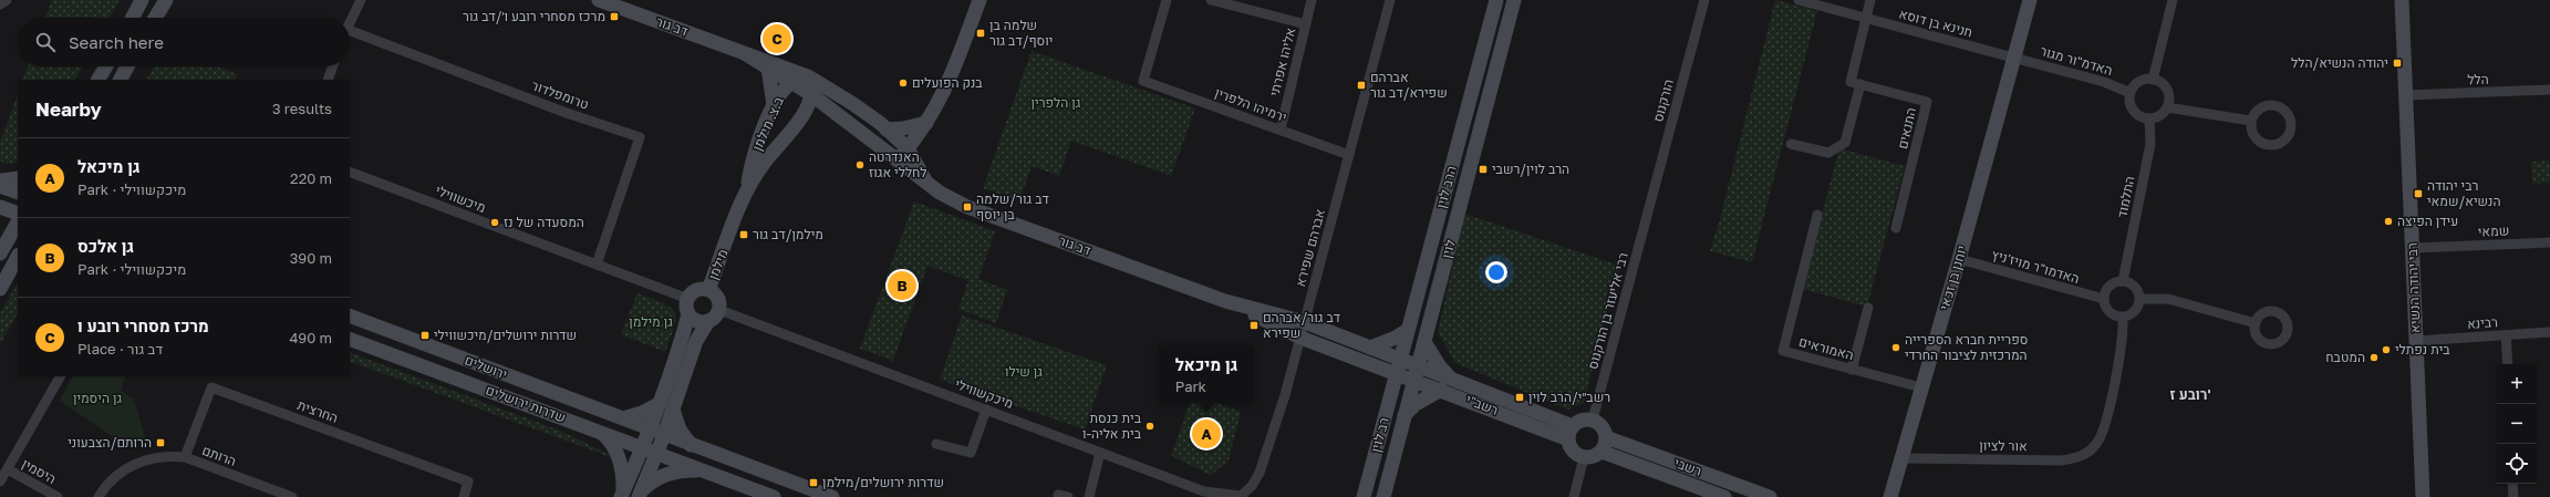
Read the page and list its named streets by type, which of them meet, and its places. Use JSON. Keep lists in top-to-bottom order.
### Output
{
  "streets": {
    "street": [
      "חנינא בן דוסא",
      "דב גור",
      "האדמ\"ור מגור",
      "אליהו אפרתי",
      "הלל",
      "טרומפלדור",
      "הורקנוס",
      "ירמיהו הלפרין",
      "ב.צ. מילמן",
      "התנאים",
      "הרב לוין",
      "התלמוד",
      "מיכשווילי",
      "שמאי",
      "אברהם שפירא",
      "לוין",
      "מילמן",
      "האדמו\"ר מויז'ניץ",
      "יוחנן בן זכאי",
      "רבי יהודה הנשיא",
      "רבי אליעזר בן הורקנוס",
      "רבינא",
      "האמוראים",
      "ירושלים",
      "מיכקשווילי",
      "שדרות ירושלים",
      "רשב\"י",
      "החרצית",
      "רב לוין",
      "אור לציון",
      "הרותם",
      "רשבי",
      "היסמין"
    ]
  },
  "crossings": [
    ["חנינא בן דוסא", "האדמ\"ור מגור"],
    ["חנינא בן דוסא", "יוחנן בן זכאי"],
    ["דב גור", "ב.צ. מילמן"],
    ["דב גור", "הרב לוין"],
    ["דב גור", "אברהם שפירא"],
    ["דב גור", "לוין"],
    ["דב גור", "רשב\"י"],
    ["דב גור", "רב לוין"],
    ["האדמ\"ור מגור", "התלמוד"],
    ["האדמ\"ור מגור", "יוחנן בן זכאי"],
    ["אליהו אפרתי", "ירמיהו הלפרין"],
    ["הלל", "רבי יהודה הנשיא"],
    ["טרומפלדור", "מיכשווילי"],
    ["הורקנוס", "רבי אליעזר בן הורקנוס"],
    ["ירמיהו הלפרין", "אברהם שפירא"],
    ["ב.צ. מילמן", "מילמן"],
    ["הרב לוין", "רשב\"י"],
    ["הרב לוין", "רב לוין"],
    ["התלמוד", "האדמו\"ר מויז'ניץ"],
    ["התלמוד", "אור לציון"],
    ["מיכשווילי", "מילמן"],
    ["מיכשווילי", "מיכקשווילי"],
    ["שמאי", "רבי יהודה הנשיא"],
    ["אברהם שפירא", "מיכקשווילי"],
    ["לוין", "רשב\"י"],
    ["מילמן", "מיכקשווילי"],
    ["האדמו\"ר מויז'ניץ", "יוחנן בן זכאי"],
    ["האדמו\"ר מויז'ניץ", "אור לציון"],
    ["יוחנן בן זכאי", "האמוראים"],
    ["יוחנן בן זכאי", "אור לציון"],
    ["רבי יהודה הנשיא", "רבינא"],
    ["רבי אליעזר בן הורקנוס", "רשב\"י"],
    ["רבי אליעזר בן הורקנוס", "רשבי"],
    ["רשב\"י", "רב לוין"],
    ["רשב\"י", "רשבי"],
    ["החרצית", "הרותם"]
  ],
  "districts": ["רובע ז'"],
  "parks": [
    "גן הלפרין",
    "גן מילמן",
    "גן שילו",
    "גן היסמין"
  ],
  "places": {
    "transit": [
      "מרכז מסחרי רובע ו׳/דב גור",
      "שלמה בן יוסף/דב גור",
      "יהודה הנשיא/הלל",
      "אברהם שפירא/דב גור",
      "הרב לוין/רשבי",
      "רבי יהודה הנשיא/שמאי",
      "דב גור/שלמה בן יוסף",
      "מילמן/דב גור",
      "דב גור/אברהם שפירא",
      "שדרות ירושלים/מיכשווילי",
      "רשב״י/הרב לוין",
      "הרותם/הצבעוני",
      "שדרות ירושלים/מילמן"
    ],
    "other": [
      "בנק הפועלים",
      "האנדרטה לחללי אגוז",
      "עידן הפיצה",
      "המסעדה של נז",
      "ספריית חברא הספרייה המרכזית לציבור החרדי",
      "בית נפתלי",
      "המטבח",
      "בית כנסת בית אליה-ו"
    ]
  },
  "page": {
    "search": "Search here",
    "pins": ["C", "B", "A"],
    "heading": ["Nearby", "3 results"],
    "list": [
      {
        "mark": "A",
        "name": "גן מיכאל",
        "note": "Park · מיכקשווילי",
        "value": "220 m"
      },
      {
        "mark": "B",
        "name": "גן אלכס",
        "note": "Park · מיכקשווילי",
        "value": "390 m"
      },
      {
        "mark": "C",
        "name": "מרכז מסחרי רובע ו",
        "note": "Place · דב גור",
        "value": "490 m"
      }
    ],
    "popup": ["גן מיכאל", "Park"],
    "map_buttons": ["+", "−"]
  }
}
